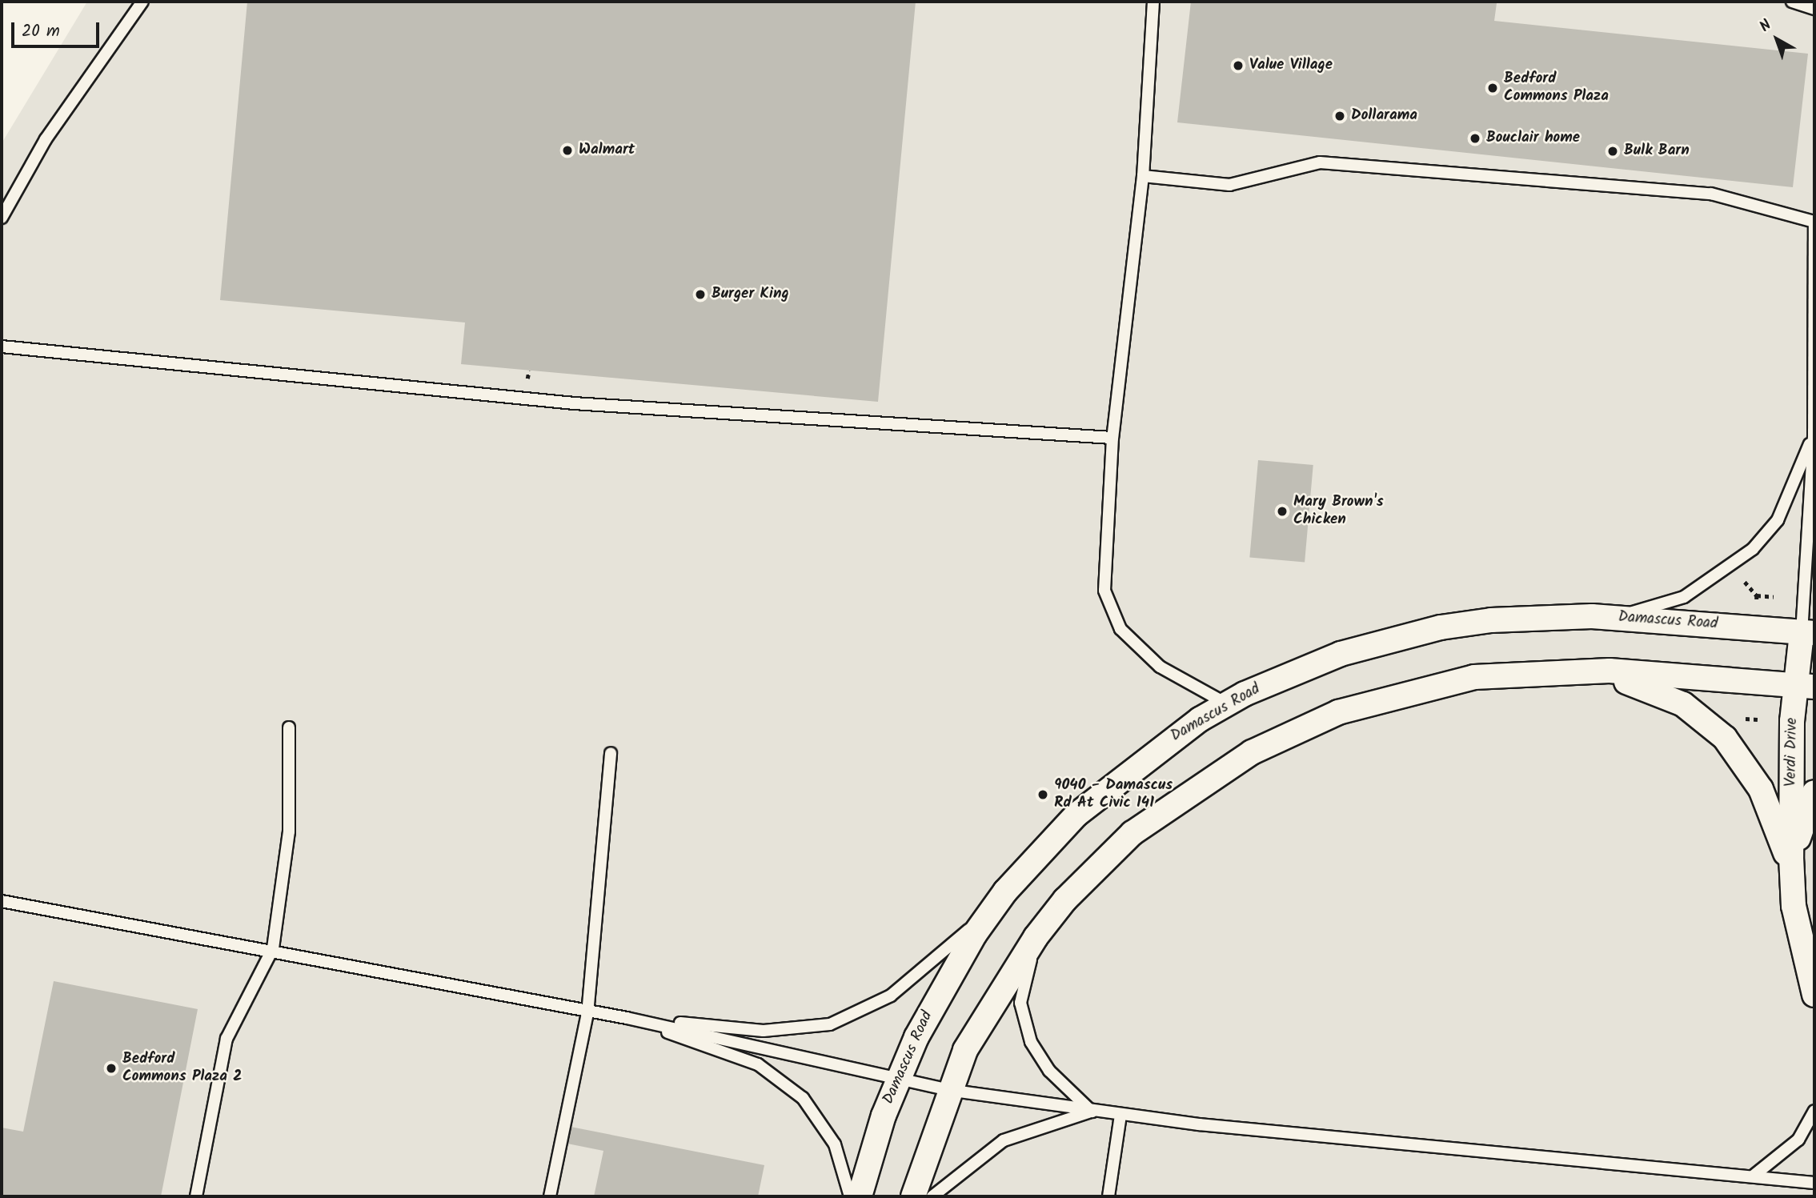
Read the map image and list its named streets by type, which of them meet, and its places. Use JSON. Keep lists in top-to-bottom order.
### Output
{
  "streets": {
    "street": ["Damascus Road", "Verdi Drive"]
  },
  "crossings": [
    ["Damascus Road", "Verdi Drive"]
  ],
  "places": [
    "Value Village",
    "Bedford Commons Plaza",
    "Dollarama",
    "Bouclair home",
    "Walmart",
    "Bulk Barn",
    "Burger King",
    "Mary Brown's Chicken",
    "9040 - Damascus Rd At Civic 141",
    "Bedford Commons Plaza 2"
  ],
  "scale_bar": "20 m",
  "north": "top left"
}
